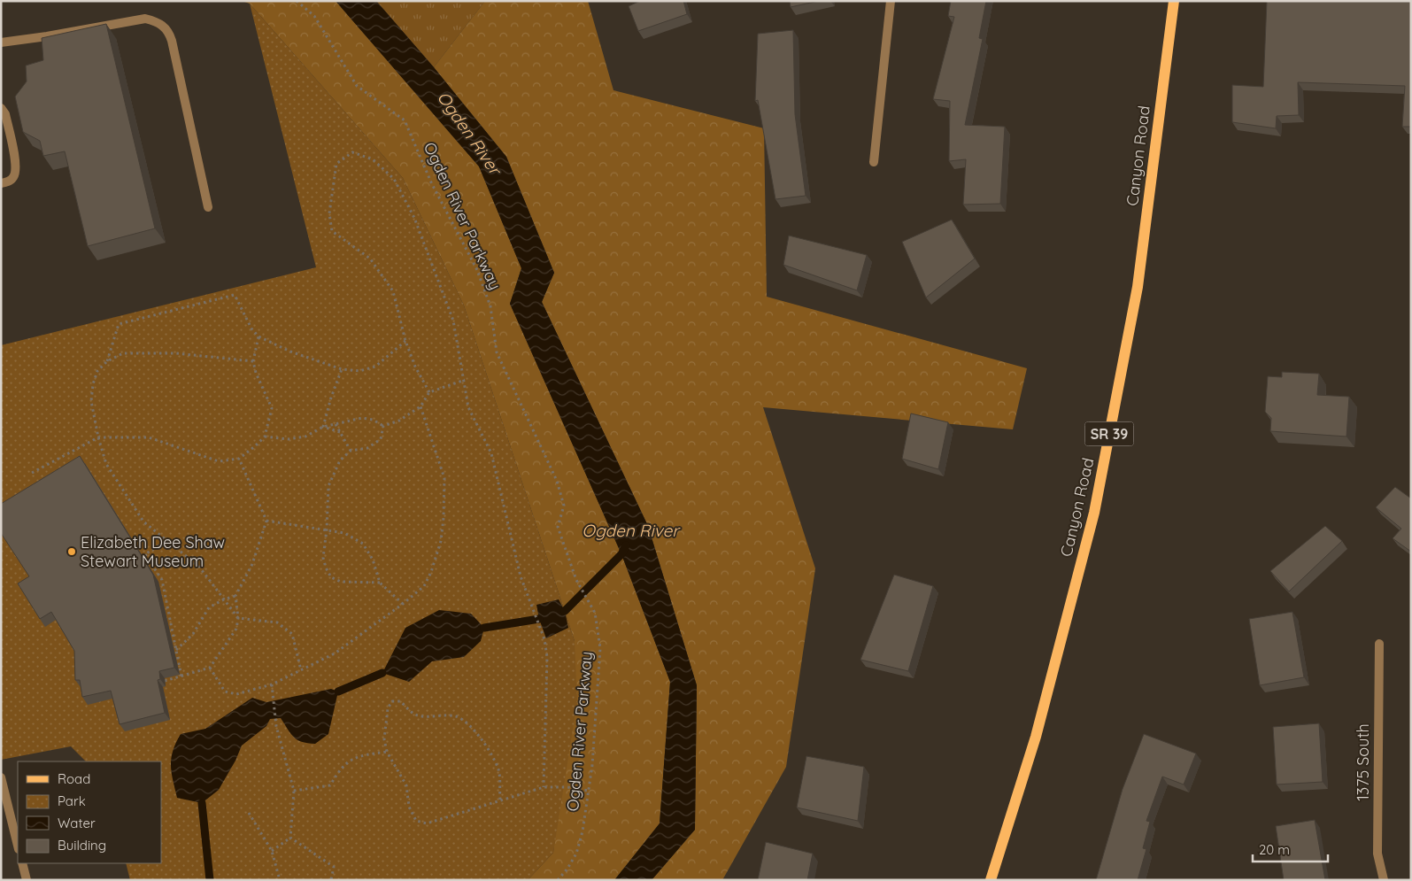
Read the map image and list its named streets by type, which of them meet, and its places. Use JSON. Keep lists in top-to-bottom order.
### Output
{
  "streets": {
    "main road": ["Canyon Road", "SR 39"],
    "street": ["1375 South"],
    "path": ["Ogden River Parkway"]
  },
  "water": ["Ogden River"],
  "places": ["Elizabeth Dee Shaw Stewart Museum"],
  "legend": [
    "Road",
    "Park",
    "Water",
    "Building"
  ],
  "scale_bar": "20 m"
}
